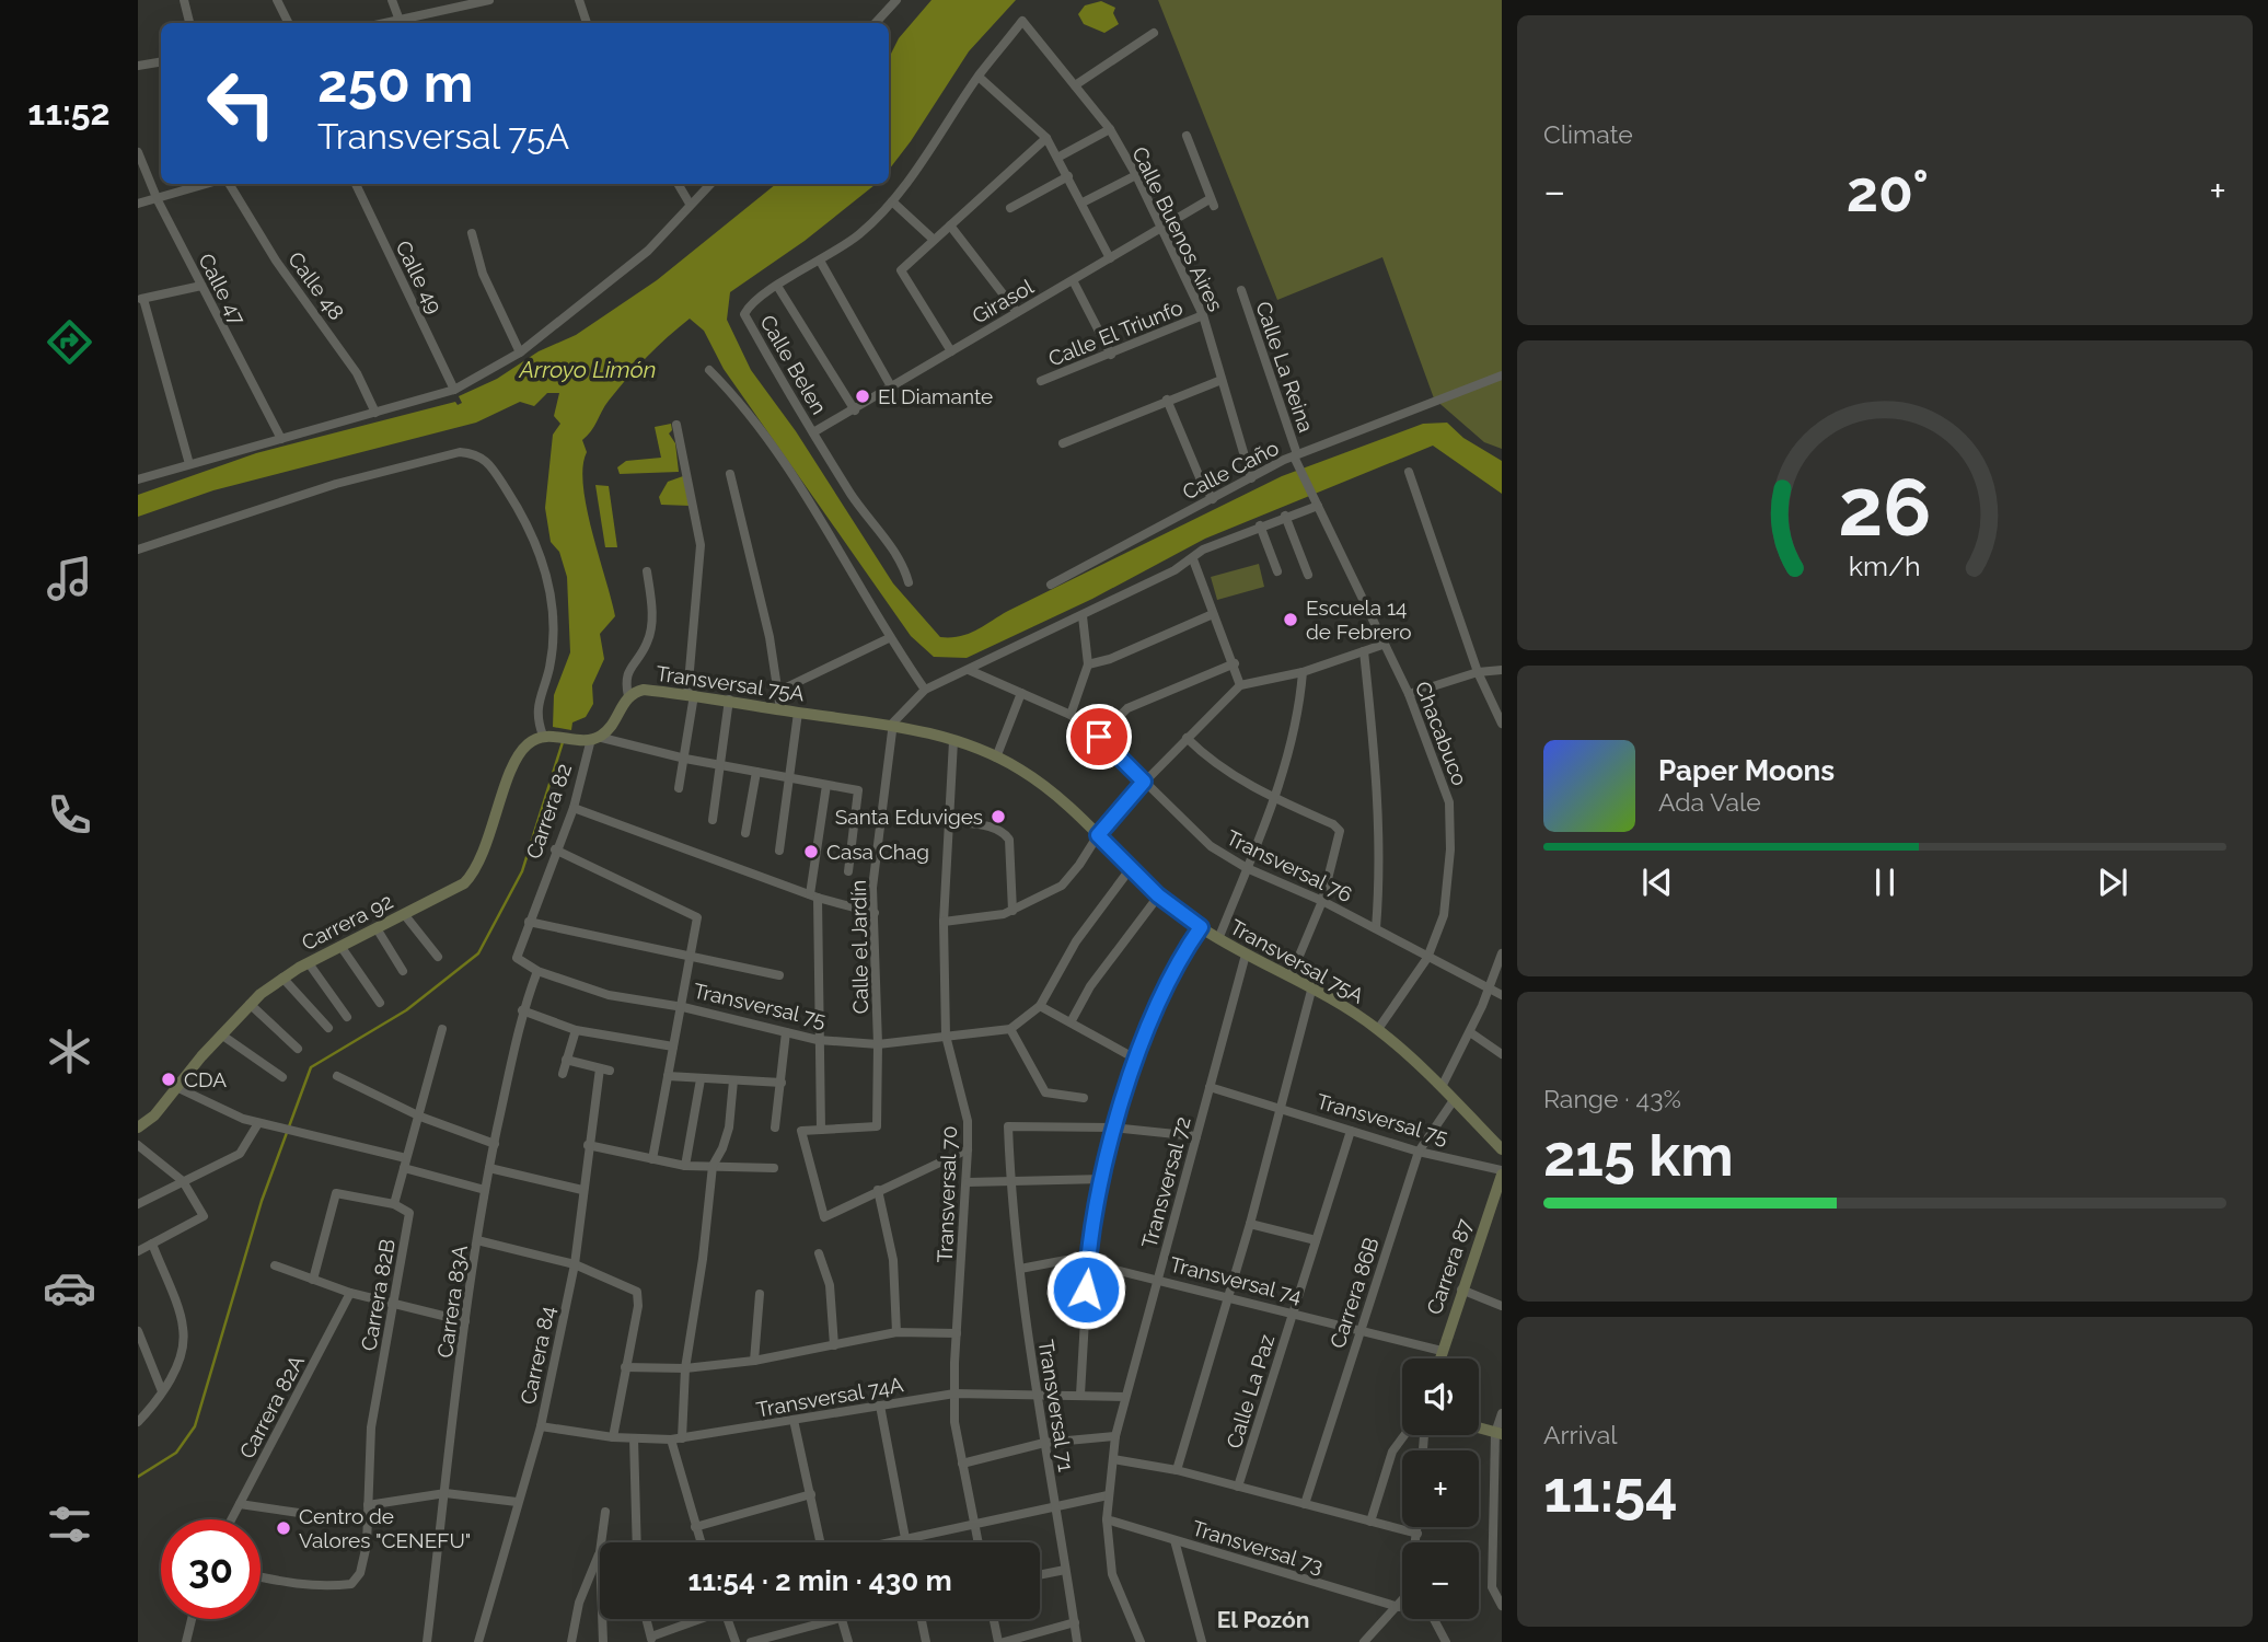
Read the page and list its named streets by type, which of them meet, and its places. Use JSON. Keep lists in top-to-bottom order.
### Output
{
  "streets": {
    "street": [
      "Calle Buenos Aires",
      "Calle 49",
      "Calle 48",
      "Calle 47",
      "Girasol",
      "Calle El Triunfo",
      "Calle Belen",
      "Calle La Reina",
      "Calle Caño",
      "Transversal 75A",
      "Chacabuco",
      "Carrera 82",
      "Transversal 76",
      "Carrera 92",
      "Calle el Jardín",
      "Transversal 75",
      "Transversal 72",
      "Transversal 70",
      "Carrera 87",
      "Transversal 74",
      "Carrera 86B",
      "Carrera 82B",
      "Carrera 83A",
      "Carrera 84",
      "Calle La Paz",
      "Transversal 74A",
      "Transversal 71",
      "Carrera 82A",
      "Transversal 73"
    ]
  },
  "crossings": [
    ["Calle Buenos Aires", "Girasol"],
    ["Calle Buenos Aires", "Calle El Triunfo"],
    ["Calle Buenos Aires", "Calle Caño"],
    ["Girasol", "Calle Belen"],
    ["Calle La Reina", "Calle Caño"],
    ["Calle La Reina", "Chacabuco"],
    ["Calle Caño", "Chacabuco"],
    ["Transversal 75A", "Chacabuco"],
    ["Transversal 75A", "Carrera 82"],
    ["Transversal 75A", "Calle el Jardín"],
    ["Transversal 75A", "Transversal 72"],
    ["Transversal 75A", "Transversal 70"],
    ["Transversal 75A", "Carrera 86B"],
    ["Chacabuco", "Transversal 76"],
    ["Carrera 82", "Transversal 75"],
    ["Calle el Jardín", "Transversal 75"],
    ["Transversal 75", "Transversal 72"],
    ["Transversal 75", "Transversal 70"],
    ["Transversal 75", "Carrera 87"],
    ["Transversal 75", "Carrera 86B"],
    ["Transversal 75", "Carrera 83A"],
    ["Transversal 75", "Calle La Paz"],
    ["Transversal 72", "Transversal 74"],
    ["Transversal 72", "Transversal 74A"],
    ["Transversal 72", "Transversal 73"],
    ["Transversal 70", "Transversal 74A"],
    ["Carrera 87", "Transversal 74"],
    ["Transversal 74", "Carrera 86B"],
    ["Transversal 74", "Calle La Paz"],
    ["Transversal 74", "Transversal 71"],
    ["Carrera 84", "Transversal 74A"],
    ["Transversal 74A", "Transversal 71"]
  ],
  "districts": ["El Pozón"],
  "water": ["Arroyo Limón"],
  "places": [
    "El Diamante",
    "Escuela 14 de Febrero",
    "Santa Eduviges",
    "Casa Chag",
    "CDA",
    "Centro de Valores \"CENEFU\""
  ],
  "page": {
    "tabs": "11:52",
    "tile": [
      "Climate",
      ["Range · 43%", "215 km"],
      ["Arrival", "11:54"]
    ],
    "turn": ["250 m", "Transversal 75A"],
    "heat": ["−", "20°", "+"],
    "song": ["Paper Moons", "Ada Vale"],
    "map_buttons": ["+", "−"],
    "limit": "30",
    "trip": "11:54 · 2 min · 430 m",
    "gauge": ["26", "km/h"]
  }
}
